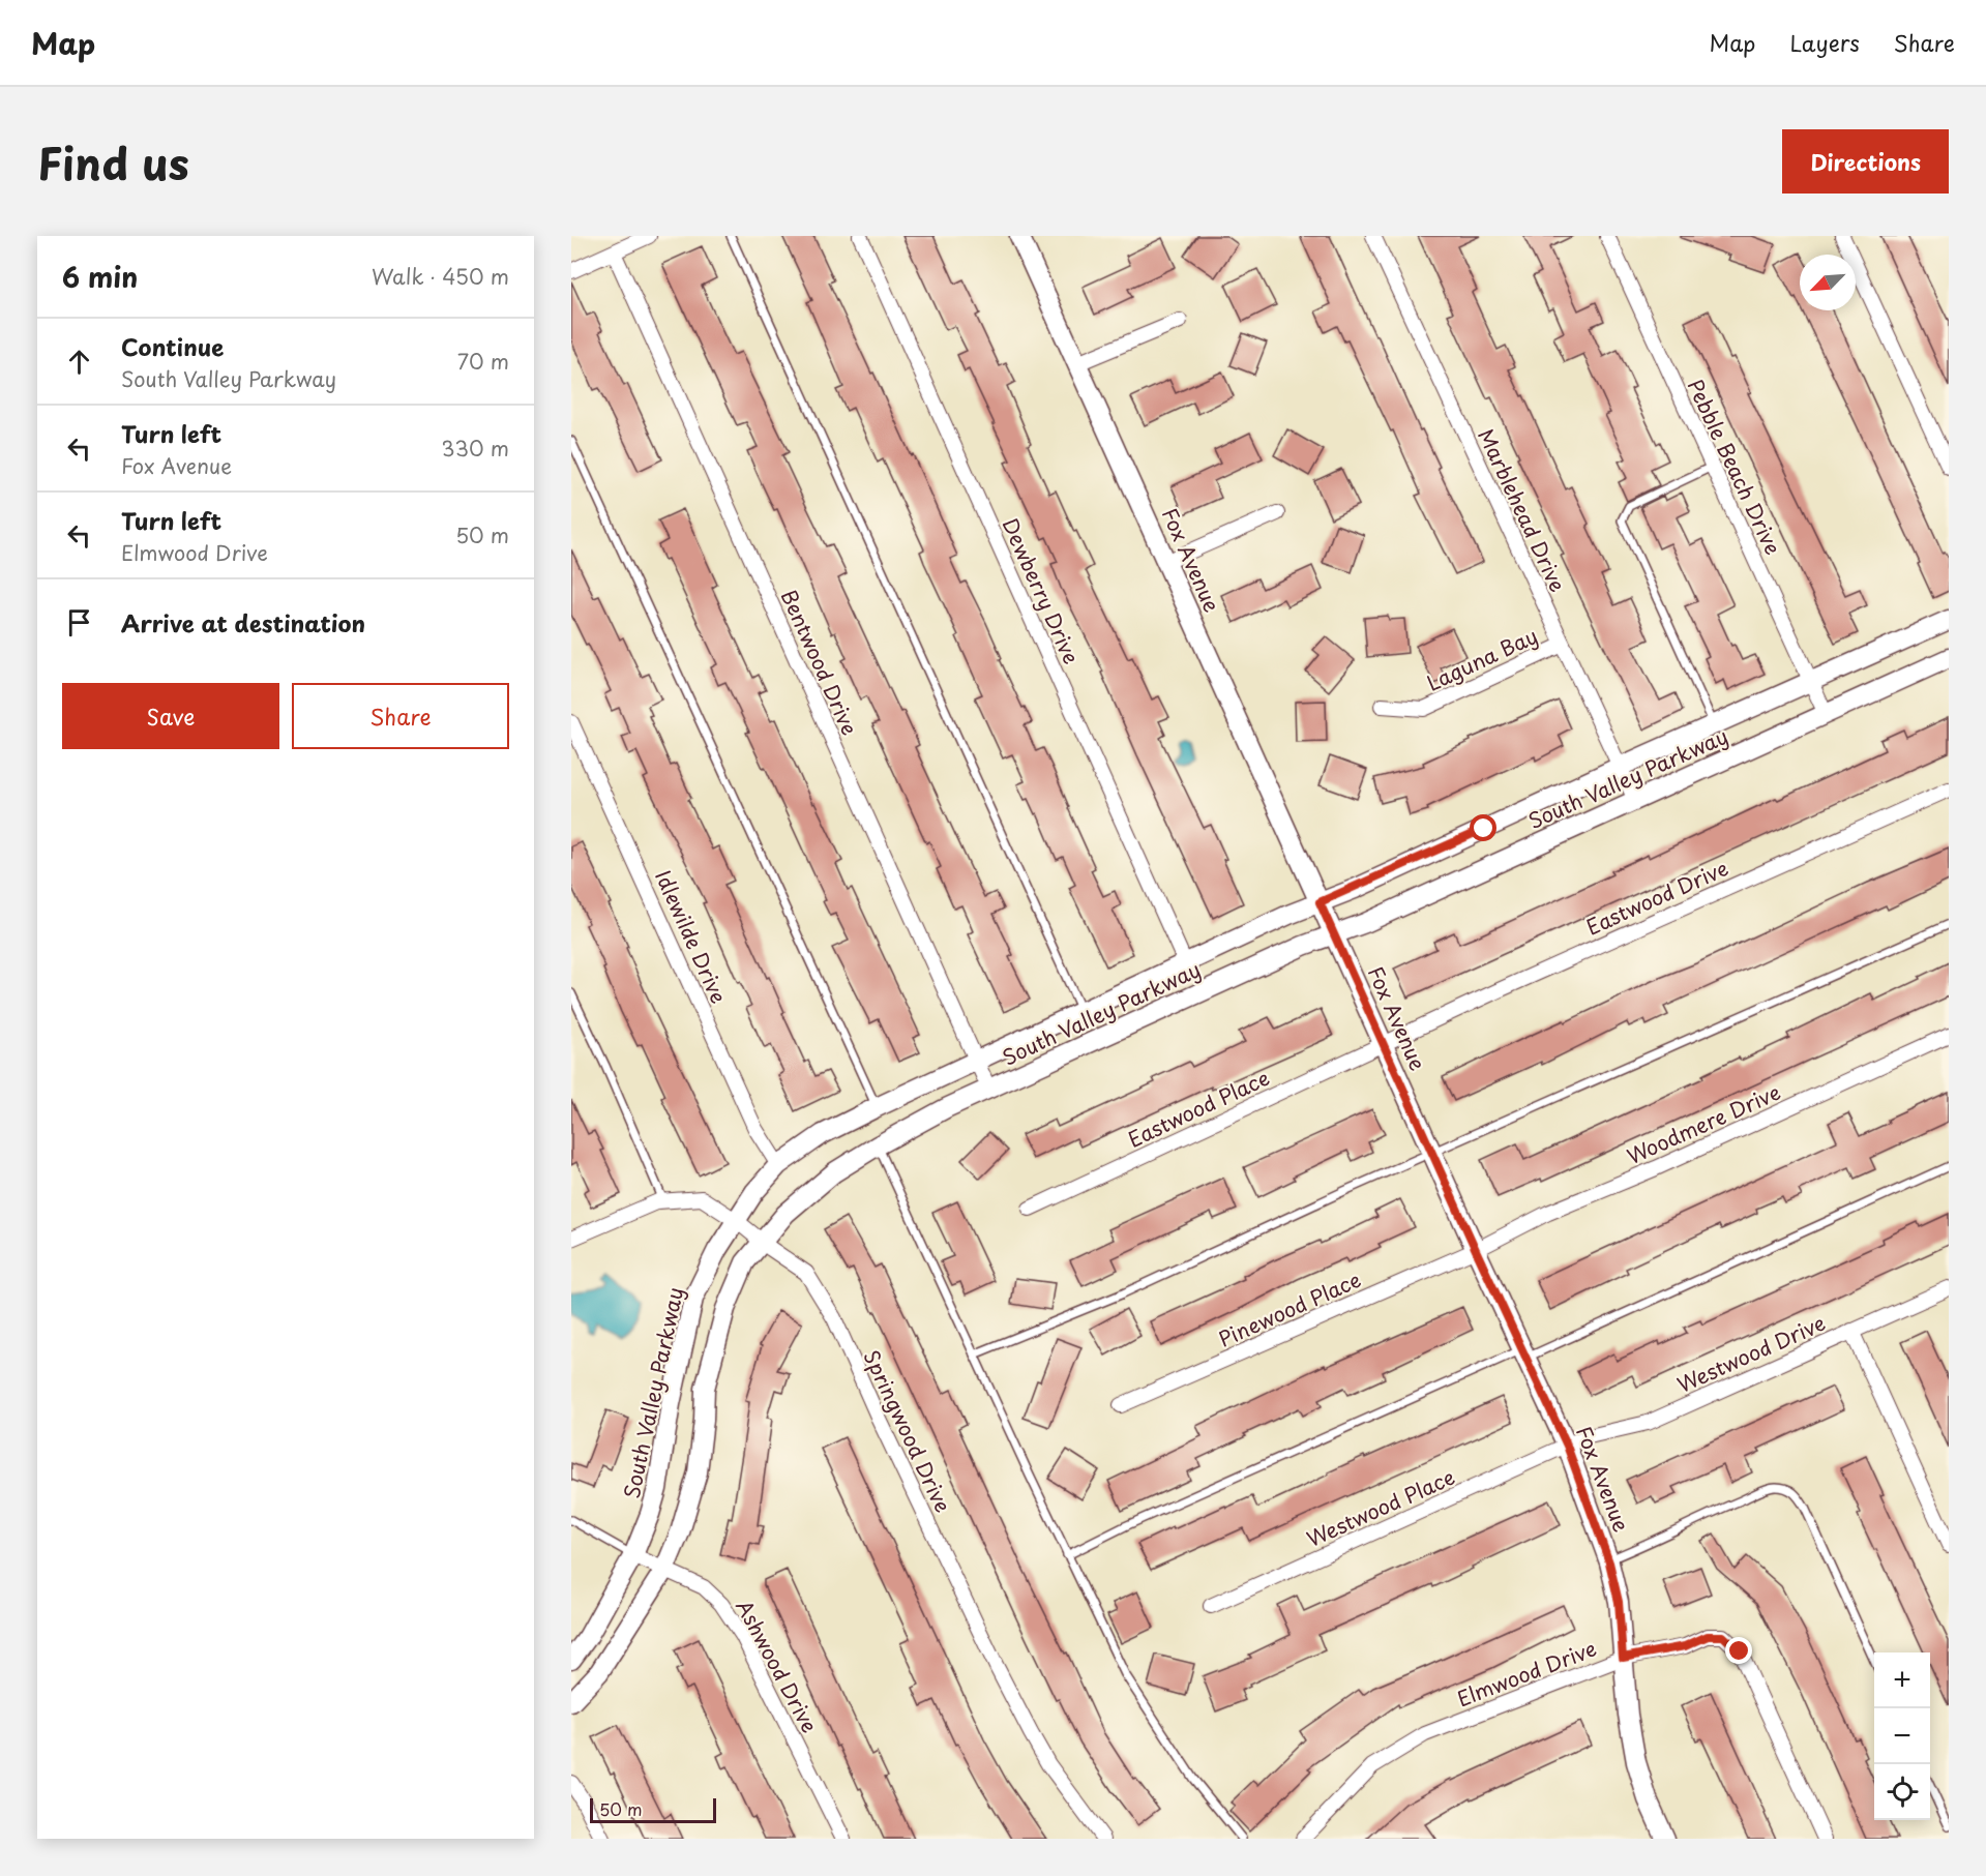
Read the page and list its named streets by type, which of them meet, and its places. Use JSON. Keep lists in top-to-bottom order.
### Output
{
  "streets": {
    "main road": ["Fox Avenue", "South Valley Parkway"],
    "street": [
      "Pebble Beach Drive",
      "Marblehead Drive",
      "Dewberry Drive",
      "Laguna Bay",
      "Bentwood Drive",
      "Eastwood Drive",
      "Idlewilde Drive",
      "Eastwood Place",
      "Woodmere Drive",
      "Pinewood Place",
      "Westwood Drive",
      "Springwood Drive",
      "Westwood Place",
      "Ashwood Drive",
      "Elmwood Drive"
    ]
  },
  "crossings": [
    ["Pebble Beach Drive", "South Valley Parkway"],
    ["Marblehead Drive", "Laguna Bay"],
    ["Marblehead Drive", "South Valley Parkway"],
    ["Fox Avenue", "South Valley Parkway"],
    ["Fox Avenue", "Eastwood Drive"],
    ["Fox Avenue", "Eastwood Place"],
    ["Fox Avenue", "Woodmere Drive"],
    ["Fox Avenue", "Pinewood Place"],
    ["Fox Avenue", "Westwood Drive"],
    ["Fox Avenue", "Westwood Place"],
    ["Fox Avenue", "Elmwood Drive"],
    ["Dewberry Drive", "South Valley Parkway"],
    ["Bentwood Drive", "South Valley Parkway"],
    ["South Valley Parkway", "Idlewilde Drive"],
    ["South Valley Parkway", "Springwood Drive"],
    ["South Valley Parkway", "Ashwood Drive"],
    ["Eastwood Drive", "Eastwood Place"],
    ["Woodmere Drive", "Pinewood Place"],
    ["Westwood Drive", "Westwood Place"]
  ],
  "scale_bar": "50 m",
  "north": "bottom left",
  "page": {
    "header": "Map",
    "nav": ["Map", "Layers", "Share"],
    "title": "Find us",
    "buttons": [
      "Directions",
      ["Save", "Share"]
    ],
    "heading": ["6 min", "Walk · 450 m"],
    "list": [
      ["Continue", "South Valley Parkway", "70 m"],
      ["Turn left", "Fox Avenue", "330 m"],
      ["Turn left", "Elmwood Drive", "50 m"],
      "Arrive at destination"
    ],
    "map_buttons": ["+", "−"],
    "scale": "50 m"
  }
}
